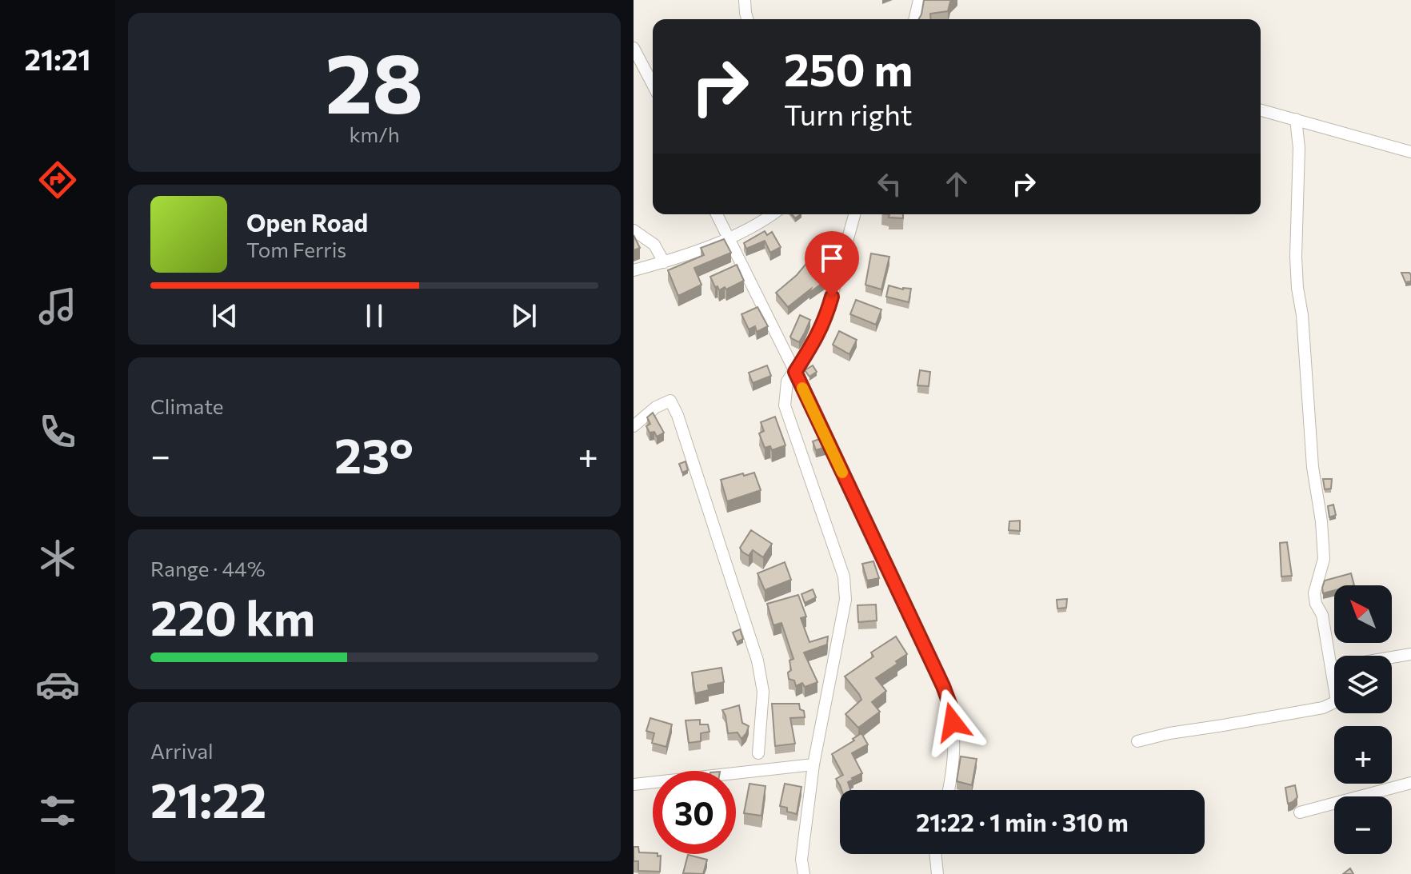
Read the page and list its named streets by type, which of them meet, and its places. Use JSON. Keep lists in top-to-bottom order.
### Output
{
  "north": "top left",
  "page": {
    "tabs": "21:21",
    "tile": [
      ["28", "km/h"],
      "Climate",
      ["Range · 44%", "220 km"],
      ["Arrival", "21:22"]
    ],
    "turn": ["250 m", "Turn right"],
    "song": ["Open Road", "Tom Ferris"],
    "heat": ["−", "23°", "+"],
    "map_buttons": ["+", "−"],
    "limit": "30",
    "trip": "21:22 · 1 min · 310 m"
  }
}
